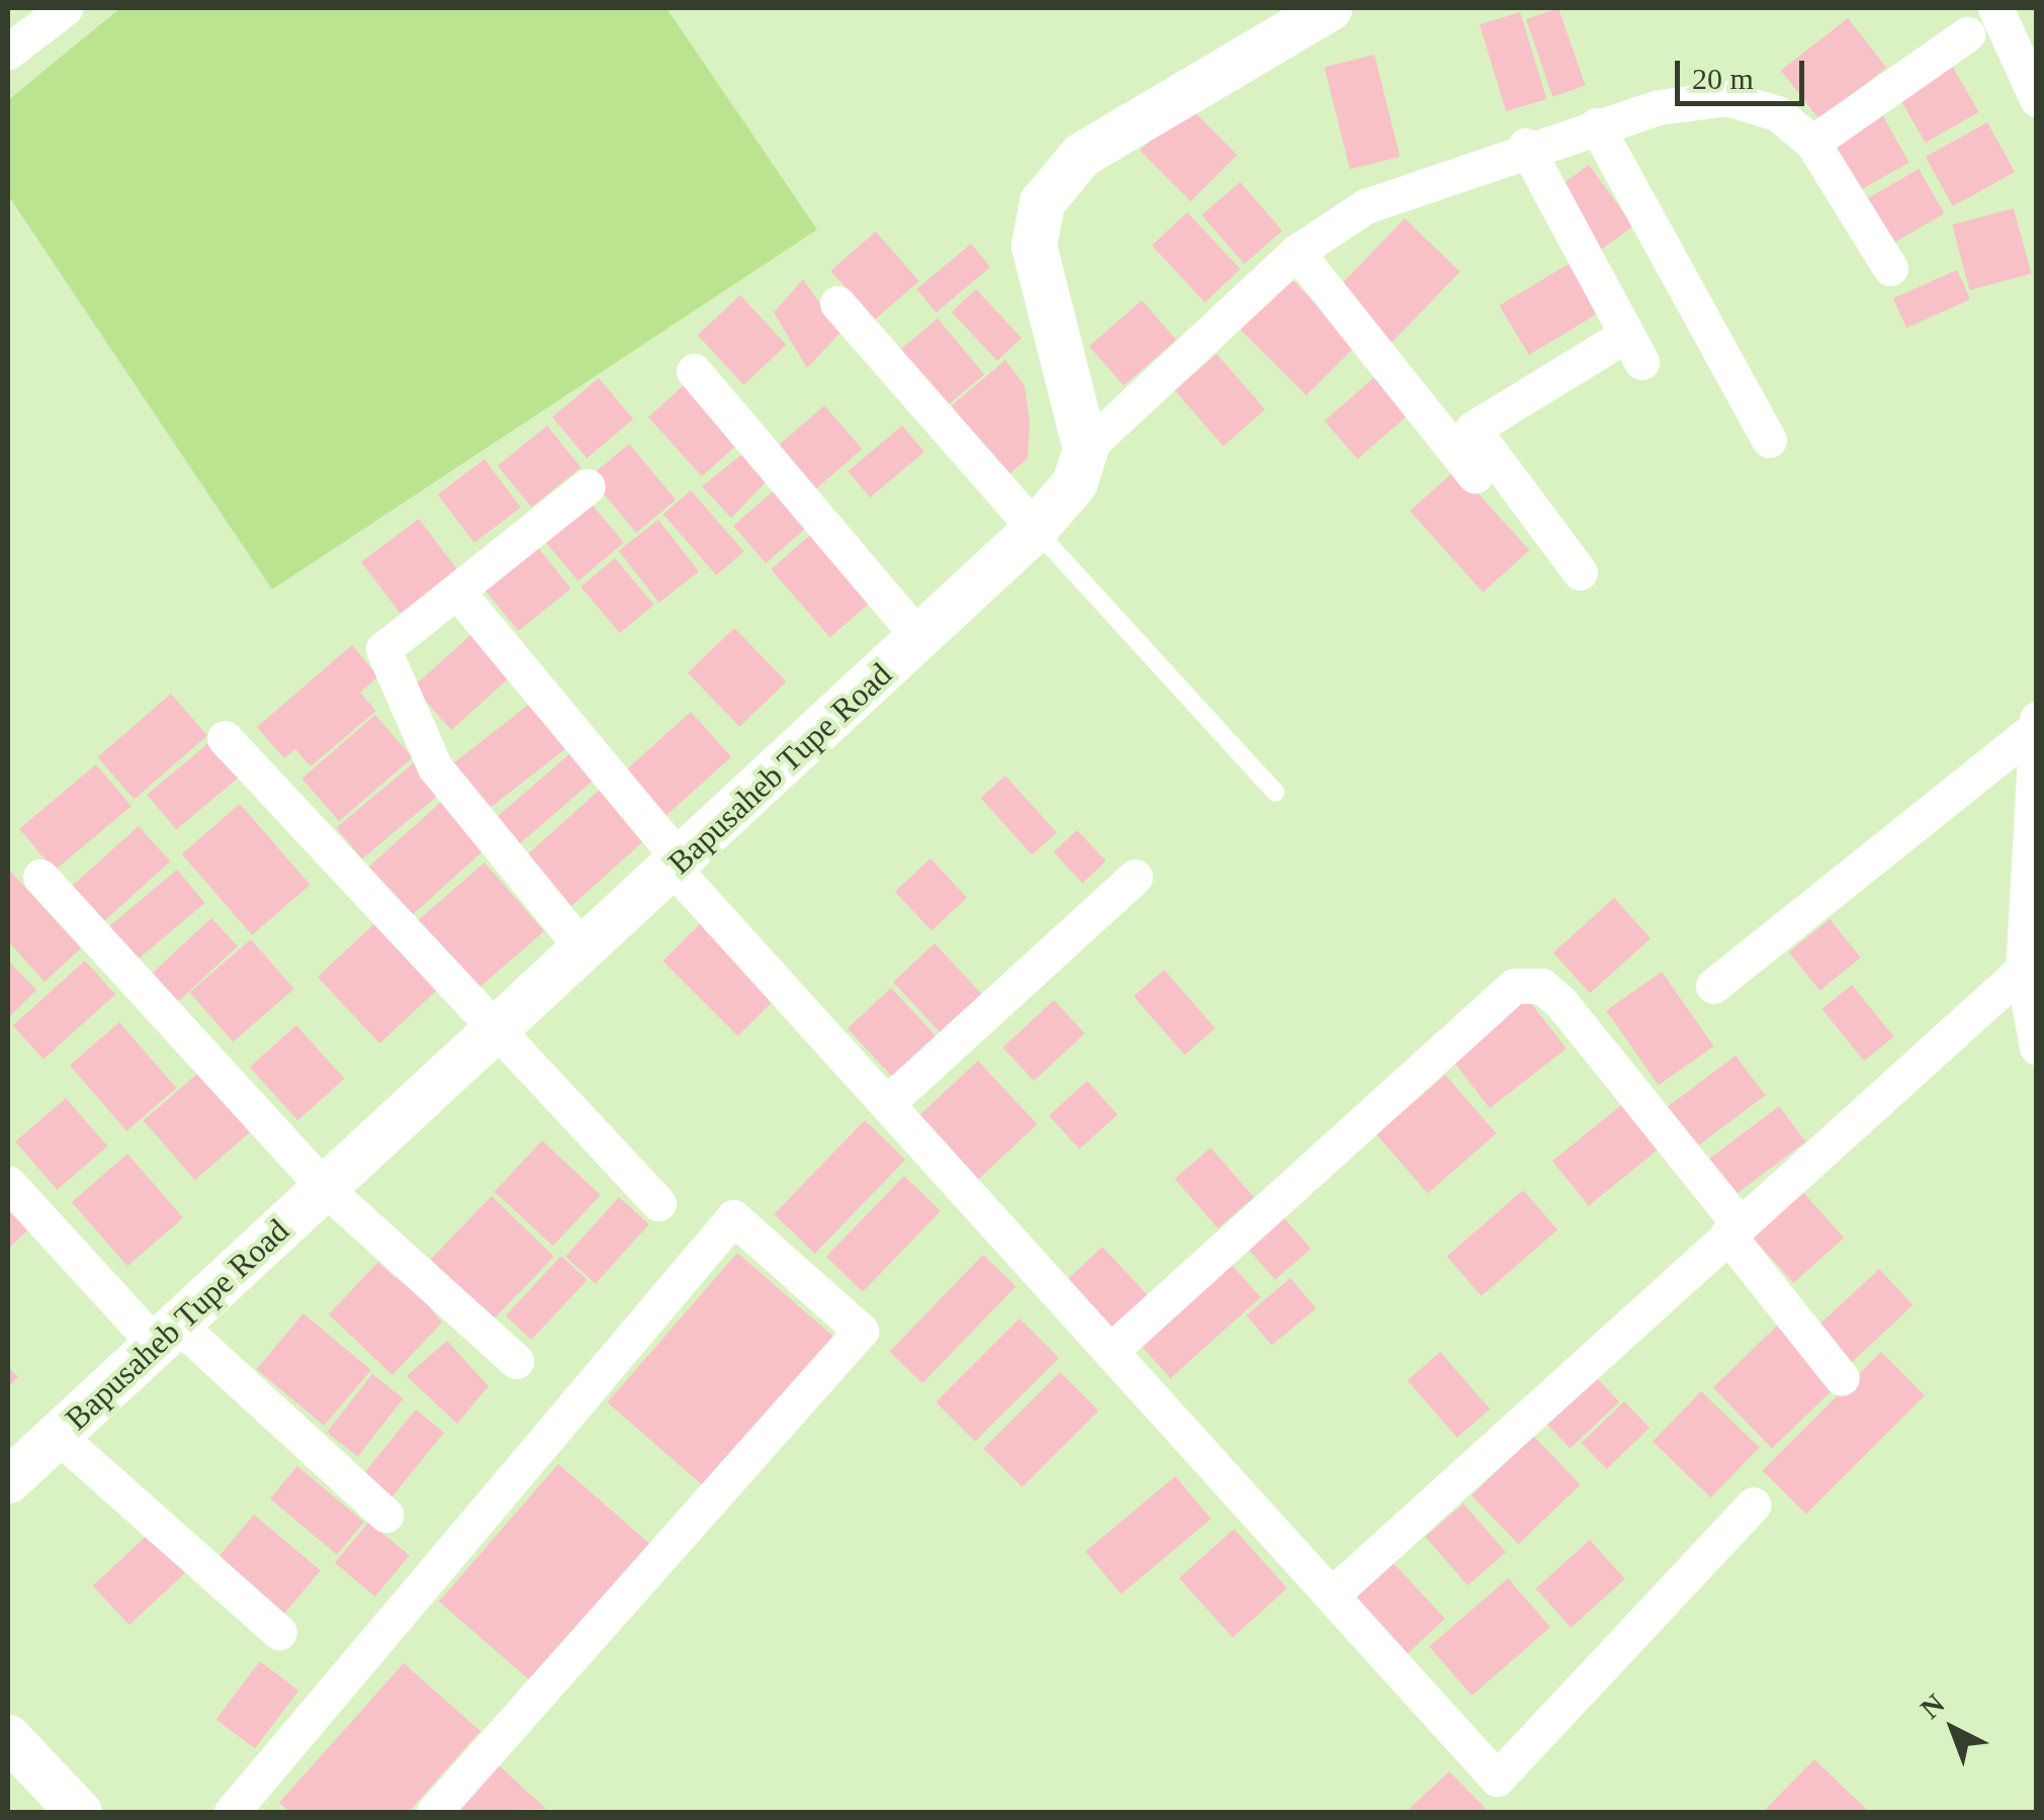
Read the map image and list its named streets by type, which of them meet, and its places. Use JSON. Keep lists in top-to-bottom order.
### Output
{
  "streets": {
    "street": ["Bapusaheb Tupe Road"]
  },
  "scale_bar": "20 m",
  "north": "top left"
}
